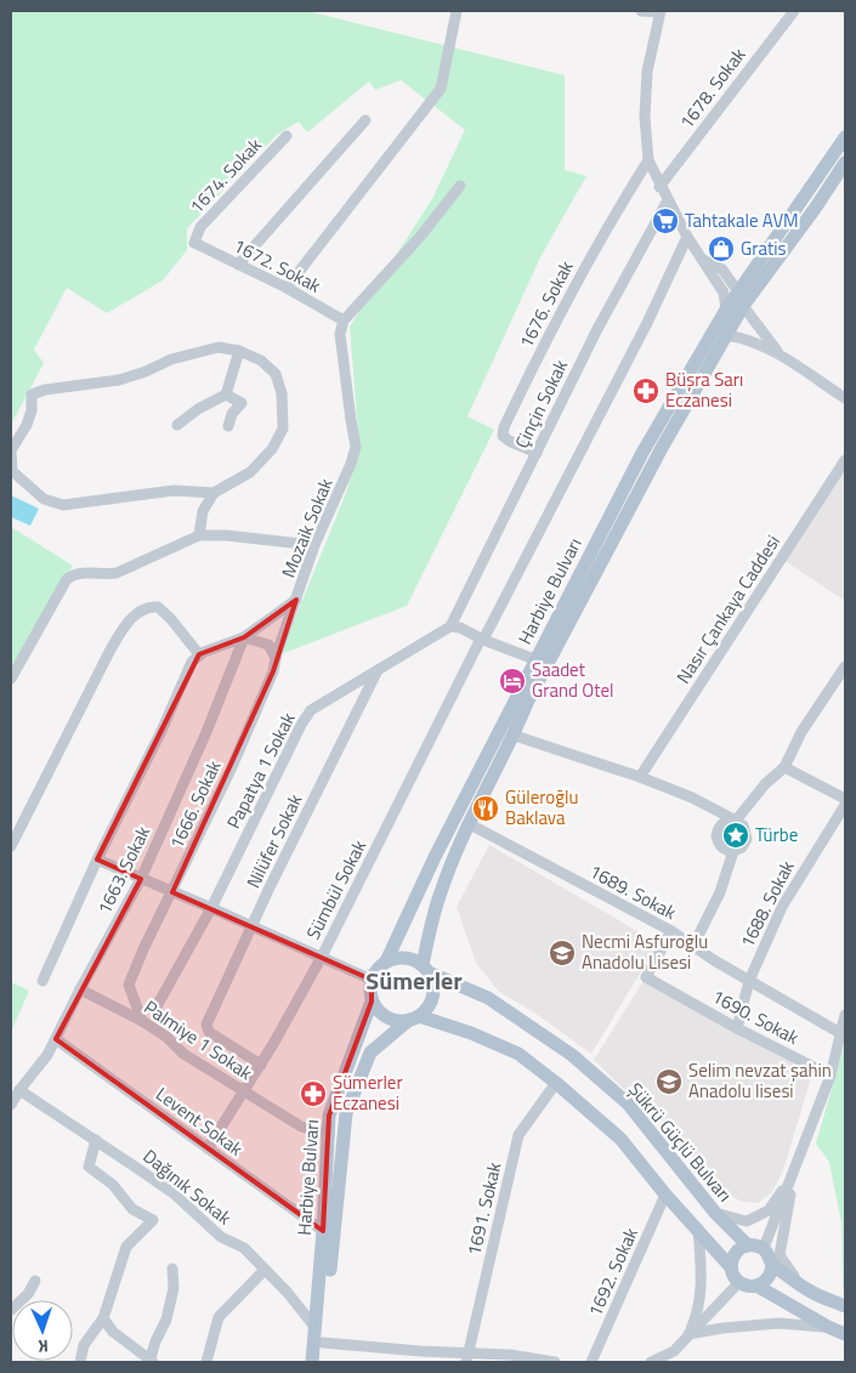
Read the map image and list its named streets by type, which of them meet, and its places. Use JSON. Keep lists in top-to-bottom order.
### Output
{
  "streets": {
    "main road": ["Harbiye Bulvarı", "Şükrü Güçlü Bulvarı"],
    "street": [
      "1678. Sokak",
      "1674. Sokak",
      "1672. Sokak",
      "1676. Sokak",
      "Çinçin Sokak",
      "Mozaik Sokak",
      "Nasır Çankaya Caddesi",
      "Papatya 1 Sokak",
      "1666. Sokak",
      "Nilüfer Sokak",
      "1663. Sokak",
      "Sümbül Sokak",
      "1689. Sokak",
      "1688. Sokak",
      "1690. Sokak",
      "Palmiye 1 Sokak",
      "Levent Sokak",
      "Dağınık Sokak",
      "1691. Sokak",
      "1692. Sokak"
    ]
  },
  "crossings": [
    ["1674. Sokak", "1672. Sokak"],
    ["1672. Sokak", "Mozaik Sokak"],
    ["1676. Sokak", "Çinçin Sokak"],
    ["Çinçin Sokak", "Papatya 1 Sokak"],
    ["Mozaik Sokak", "1666. Sokak"],
    ["Mozaik Sokak", "1663. Sokak"],
    ["Harbiye Bulvarı", "1689. Sokak"],
    ["Harbiye Bulvarı", "Palmiye 1 Sokak"],
    ["Harbiye Bulvarı", "Levent Sokak"],
    ["Harbiye Bulvarı", "Şükrü Güçlü Bulvarı"],
    ["Harbiye Bulvarı", "Dağınık Sokak"],
    ["Papatya 1 Sokak", "Nilüfer Sokak"],
    ["1666. Sokak", "Palmiye 1 Sokak"],
    ["Nilüfer Sokak", "Sümbül Sokak"],
    ["1663. Sokak", "Palmiye 1 Sokak"],
    ["1663. Sokak", "Levent Sokak"],
    ["1663. Sokak", "Dağınık Sokak"],
    ["Sümbül Sokak", "Palmiye 1 Sokak"],
    ["Sümbül Sokak", "Levent Sokak"],
    ["1689. Sokak", "1688. Sokak"],
    ["1689. Sokak", "1690. Sokak"],
    ["1688. Sokak", "1690. Sokak"]
  ],
  "districts": ["Sümerler"],
  "places": {
    "supermarket": ["Tahtakale AVM"],
    "shop": ["Gratis"],
    "pharmacy": ["Büşra Sarı Eczanesi", "Sümerler Eczanesi"],
    "hotel": ["Saadet Grand Otel"],
    "restaurant": ["Güleroğlu Baklava"],
    "place": ["Türbe"],
    "school or university": ["Necmi Asfuroğlu Anadolu Lisesi", "Selim nevzat şahin Anadolu lisesi"]
  },
  "north": "bottom"
}
